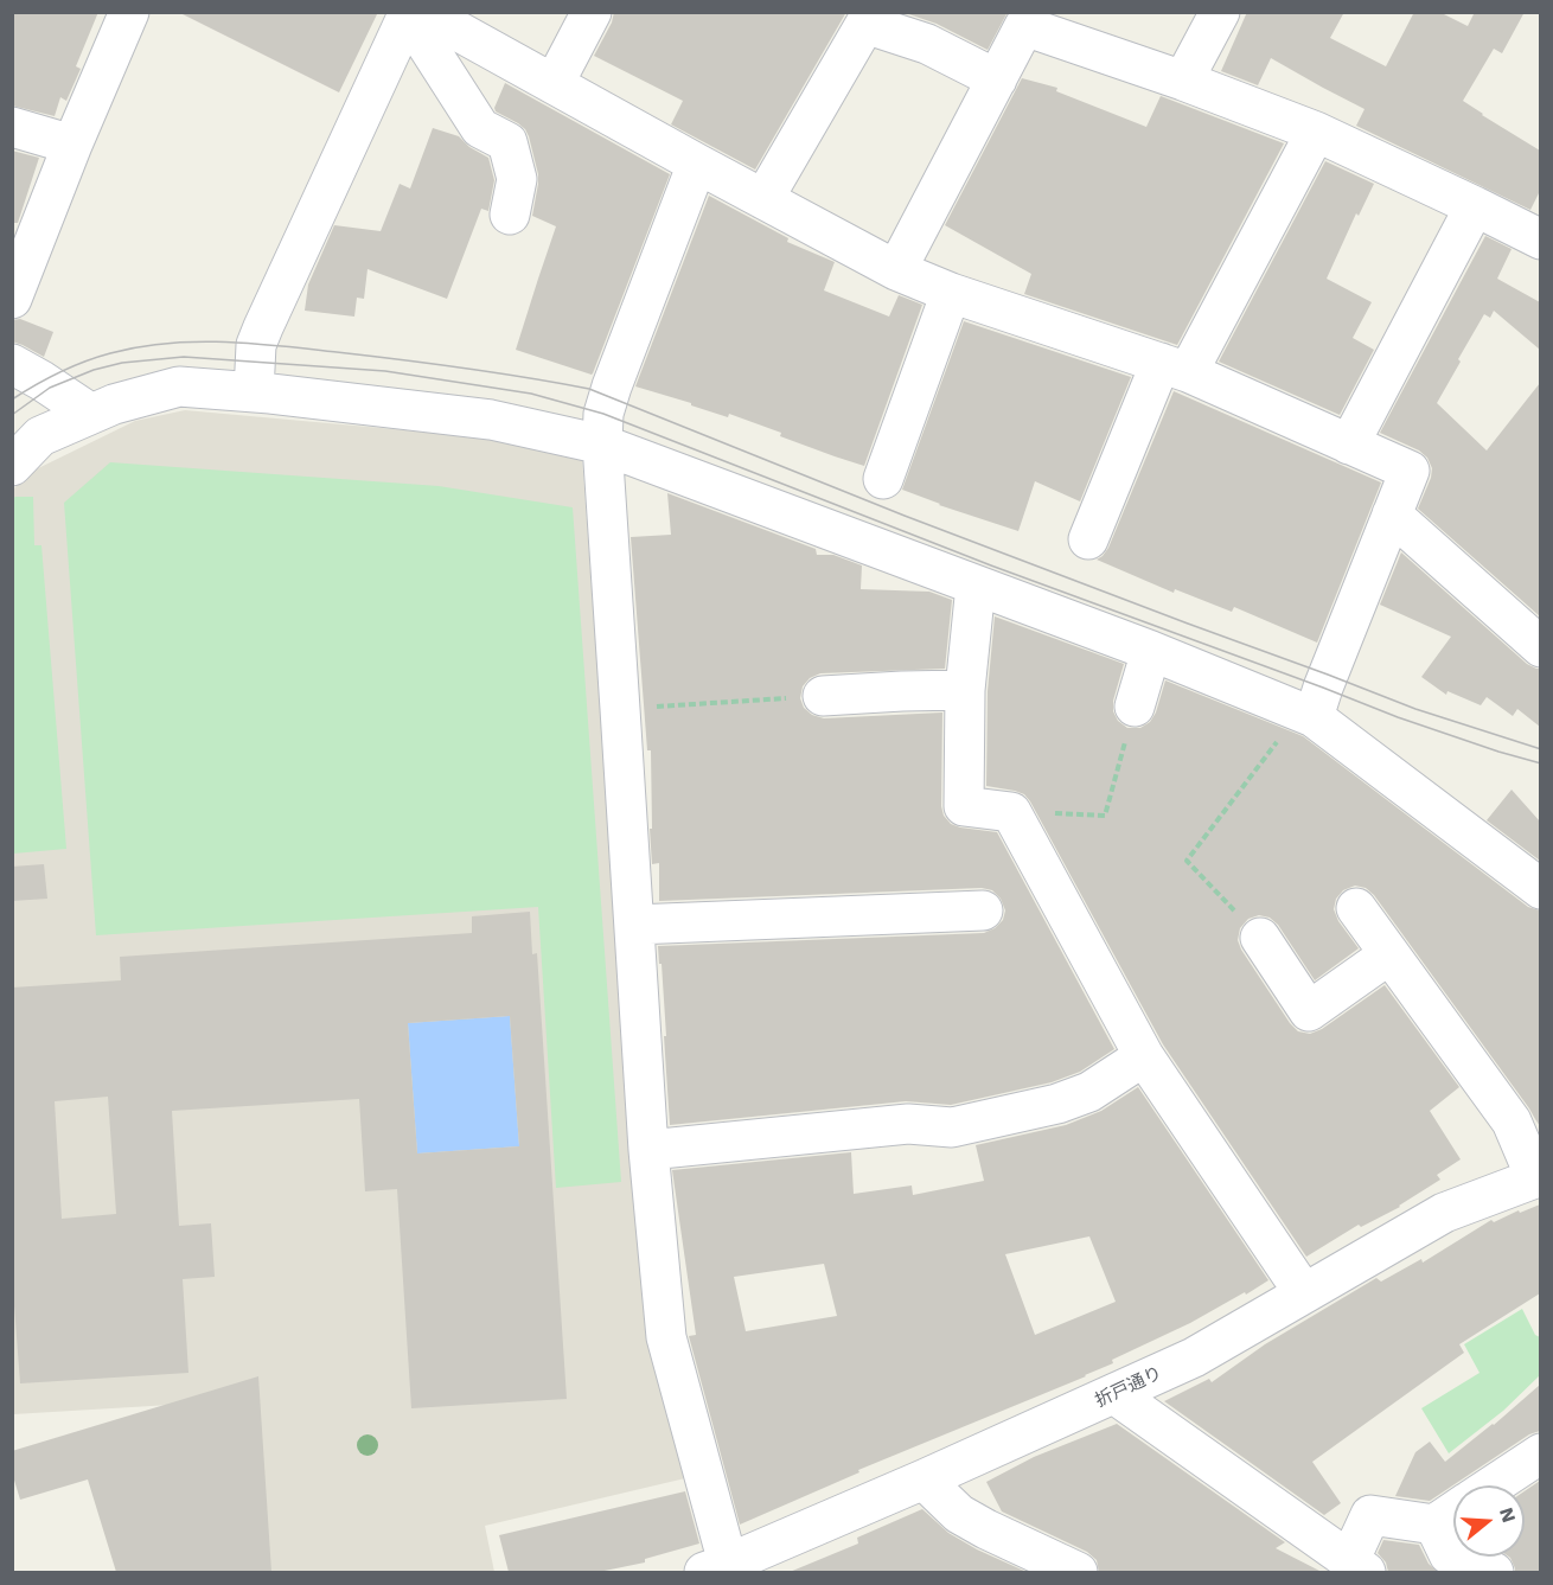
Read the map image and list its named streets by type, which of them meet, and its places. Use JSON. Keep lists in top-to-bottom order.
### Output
{
  "streets": {
    "street": ["折戸通り"]
  },
  "north": "right"
}
